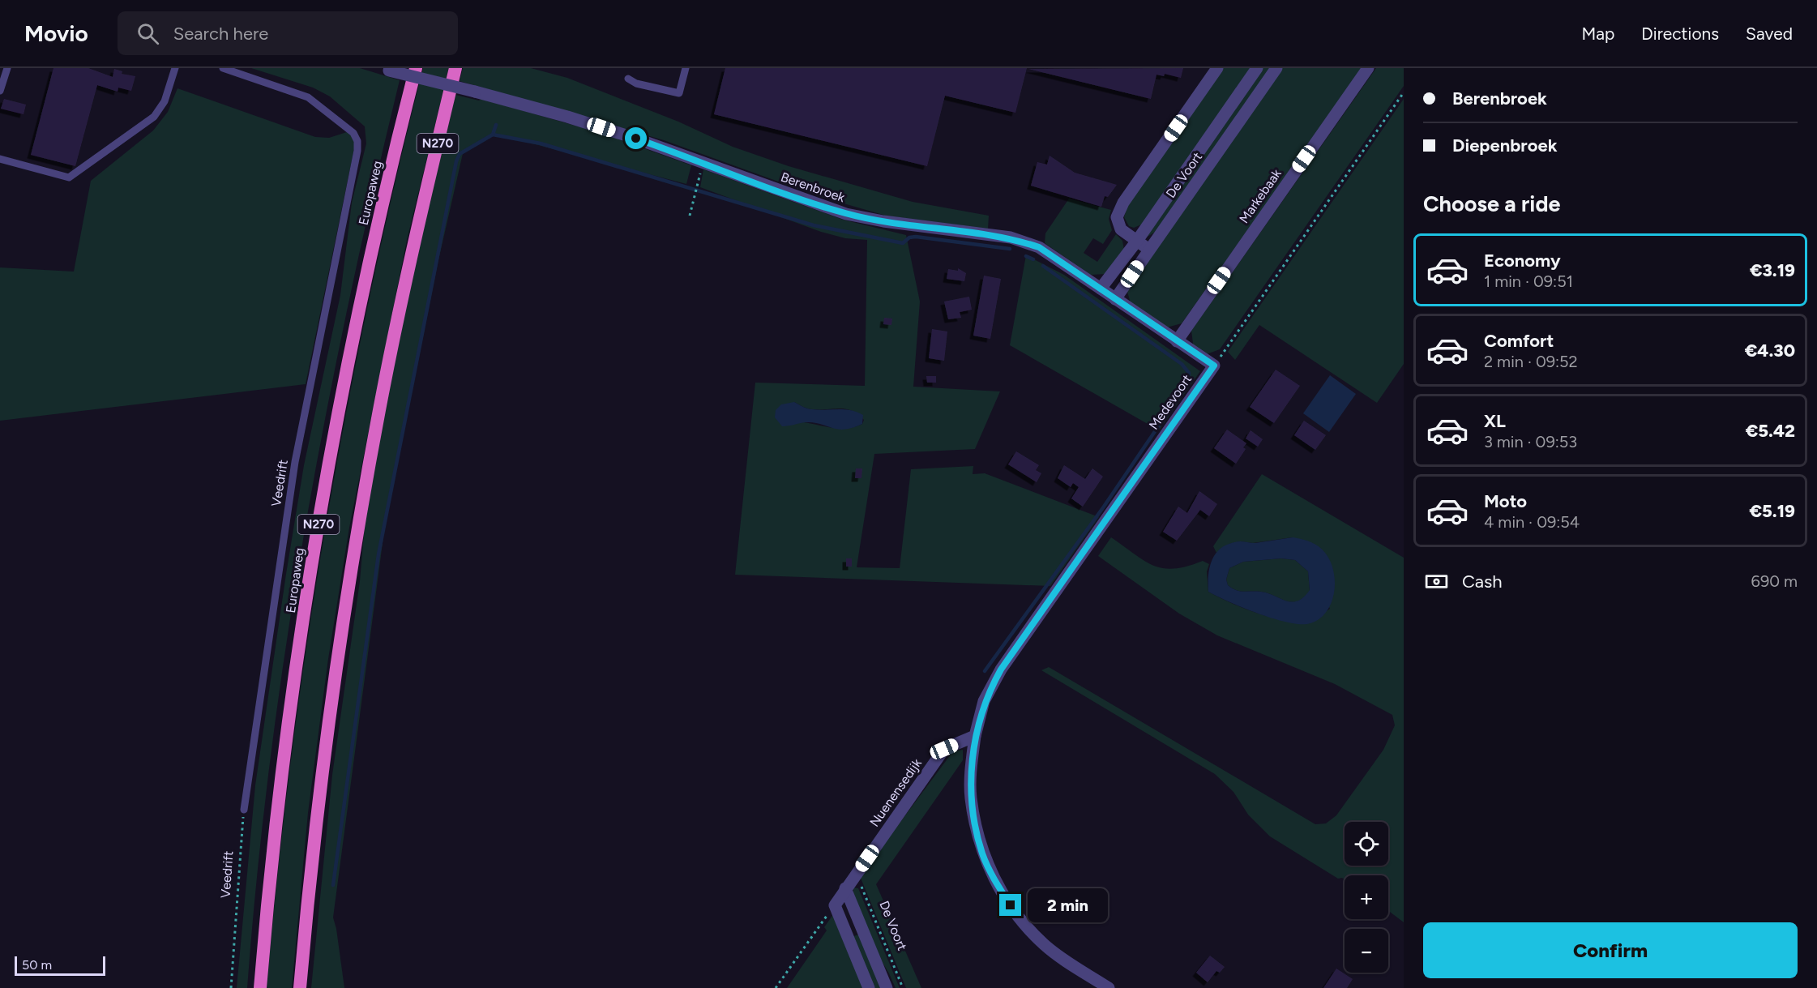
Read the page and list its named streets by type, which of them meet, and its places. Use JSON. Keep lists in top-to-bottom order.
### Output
{
  "streets": {
    "highway": ["N270", "Europaweg"],
    "street": [
      "De Voort",
      "Berenbroek",
      "Markebaak",
      "Medevoort",
      "Nuenensedijk"
    ],
    "lane": ["Veedrift"]
  },
  "crossings": [
    ["De Voort", "Berenbroek"],
    ["De Voort", "Nuenensedijk"],
    ["Berenbroek", "Markebaak"],
    ["Berenbroek", "Medevoort"],
    ["Medevoort", "Nuenensedijk"]
  ],
  "scale_bar": "50 m",
  "page": {
    "header": "Movio",
    "search": "Search here",
    "nav": ["Map", "Directions", "Saved"],
    "banner": ["Berenbroek", "Diepenbroek"],
    "heading": "Choose a ride",
    "list": [
      {
        "name": "Economy",
        "note": "1 min · 09:51",
        "value": "€3.19"
      },
      {
        "name": "Comfort",
        "note": "2 min · 09:52",
        "value": "€4.30"
      },
      {
        "name": "XL",
        "note": "3 min · 09:53",
        "value": "€5.42"
      },
      {
        "name": "Moto",
        "note": "4 min · 09:54",
        "value": "€5.19"
      }
    ],
    "pay": ["Cash", "690 m"],
    "map_buttons": ["+", "−"],
    "bubble": "2 min",
    "buttons": "Confirm",
    "scale": "50 m"
  }
}
